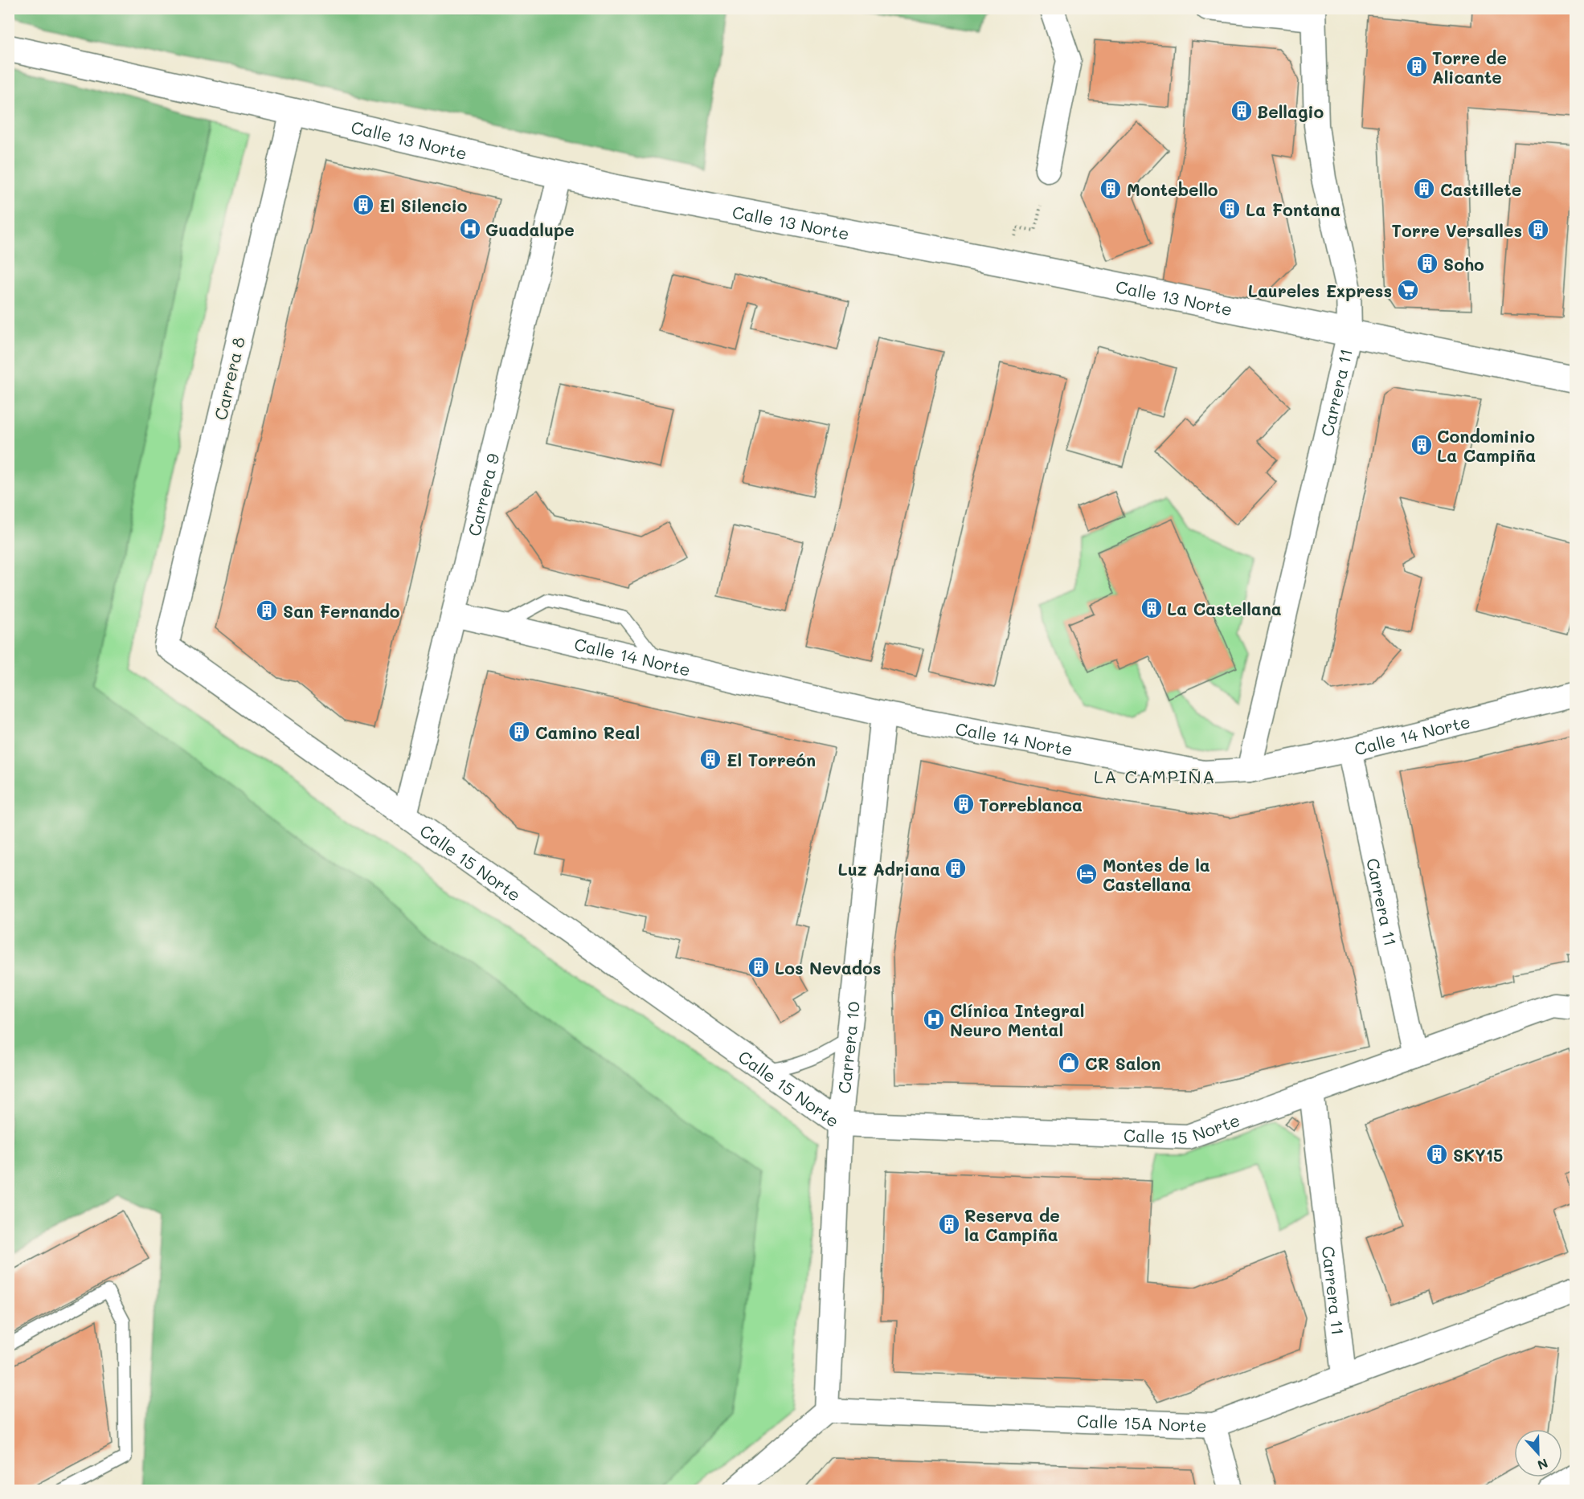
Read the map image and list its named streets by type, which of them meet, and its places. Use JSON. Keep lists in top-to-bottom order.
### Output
{
  "streets": {
    "street": [
      "Calle 13 Norte",
      "Carrera 8",
      "Carrera 11",
      "Carrera 9",
      "Calle 14 Norte",
      "Calle 15 Norte",
      "Carrera 10",
      "Calle 15A Norte"
    ]
  },
  "crossings": [
    ["Calle 13 Norte", "Carrera 8"],
    ["Calle 13 Norte", "Carrera 11"],
    ["Calle 13 Norte", "Carrera 9"],
    ["Carrera 8", "Calle 15 Norte"],
    ["Carrera 11", "Calle 14 Norte"],
    ["Carrera 11", "Calle 15 Norte"],
    ["Carrera 11", "Calle 15A Norte"],
    ["Carrera 9", "Calle 14 Norte"],
    ["Carrera 9", "Calle 15 Norte"],
    ["Calle 14 Norte", "Carrera 10"],
    ["Calle 15 Norte", "Carrera 10"],
    ["Carrera 10", "Calle 15A Norte"]
  ],
  "districts": ["LA CAMPIÑA"],
  "places": {
    "building": [
      "Torre de Alicante",
      "Bellagio",
      "Montebello",
      "Castillete",
      "El Silencio",
      "La Fontana",
      "Torre Versalles",
      "Soho",
      "Condominio La Campiña",
      "La Castellana",
      "San Fernando",
      "Camino Real",
      "El Torreón",
      "Torreblanca",
      "Luz Adriana",
      "Los Nevados",
      "SKY15",
      "Reserva de la Campiña"
    ],
    "hospital": ["Guadalupe", "Clínica Integral Neuro Mental"],
    "supermarket": ["Laureles Express"],
    "hotel": ["Montes de la Castellana"],
    "shop": ["CR Salon"]
  },
  "north": "bottom"
}
